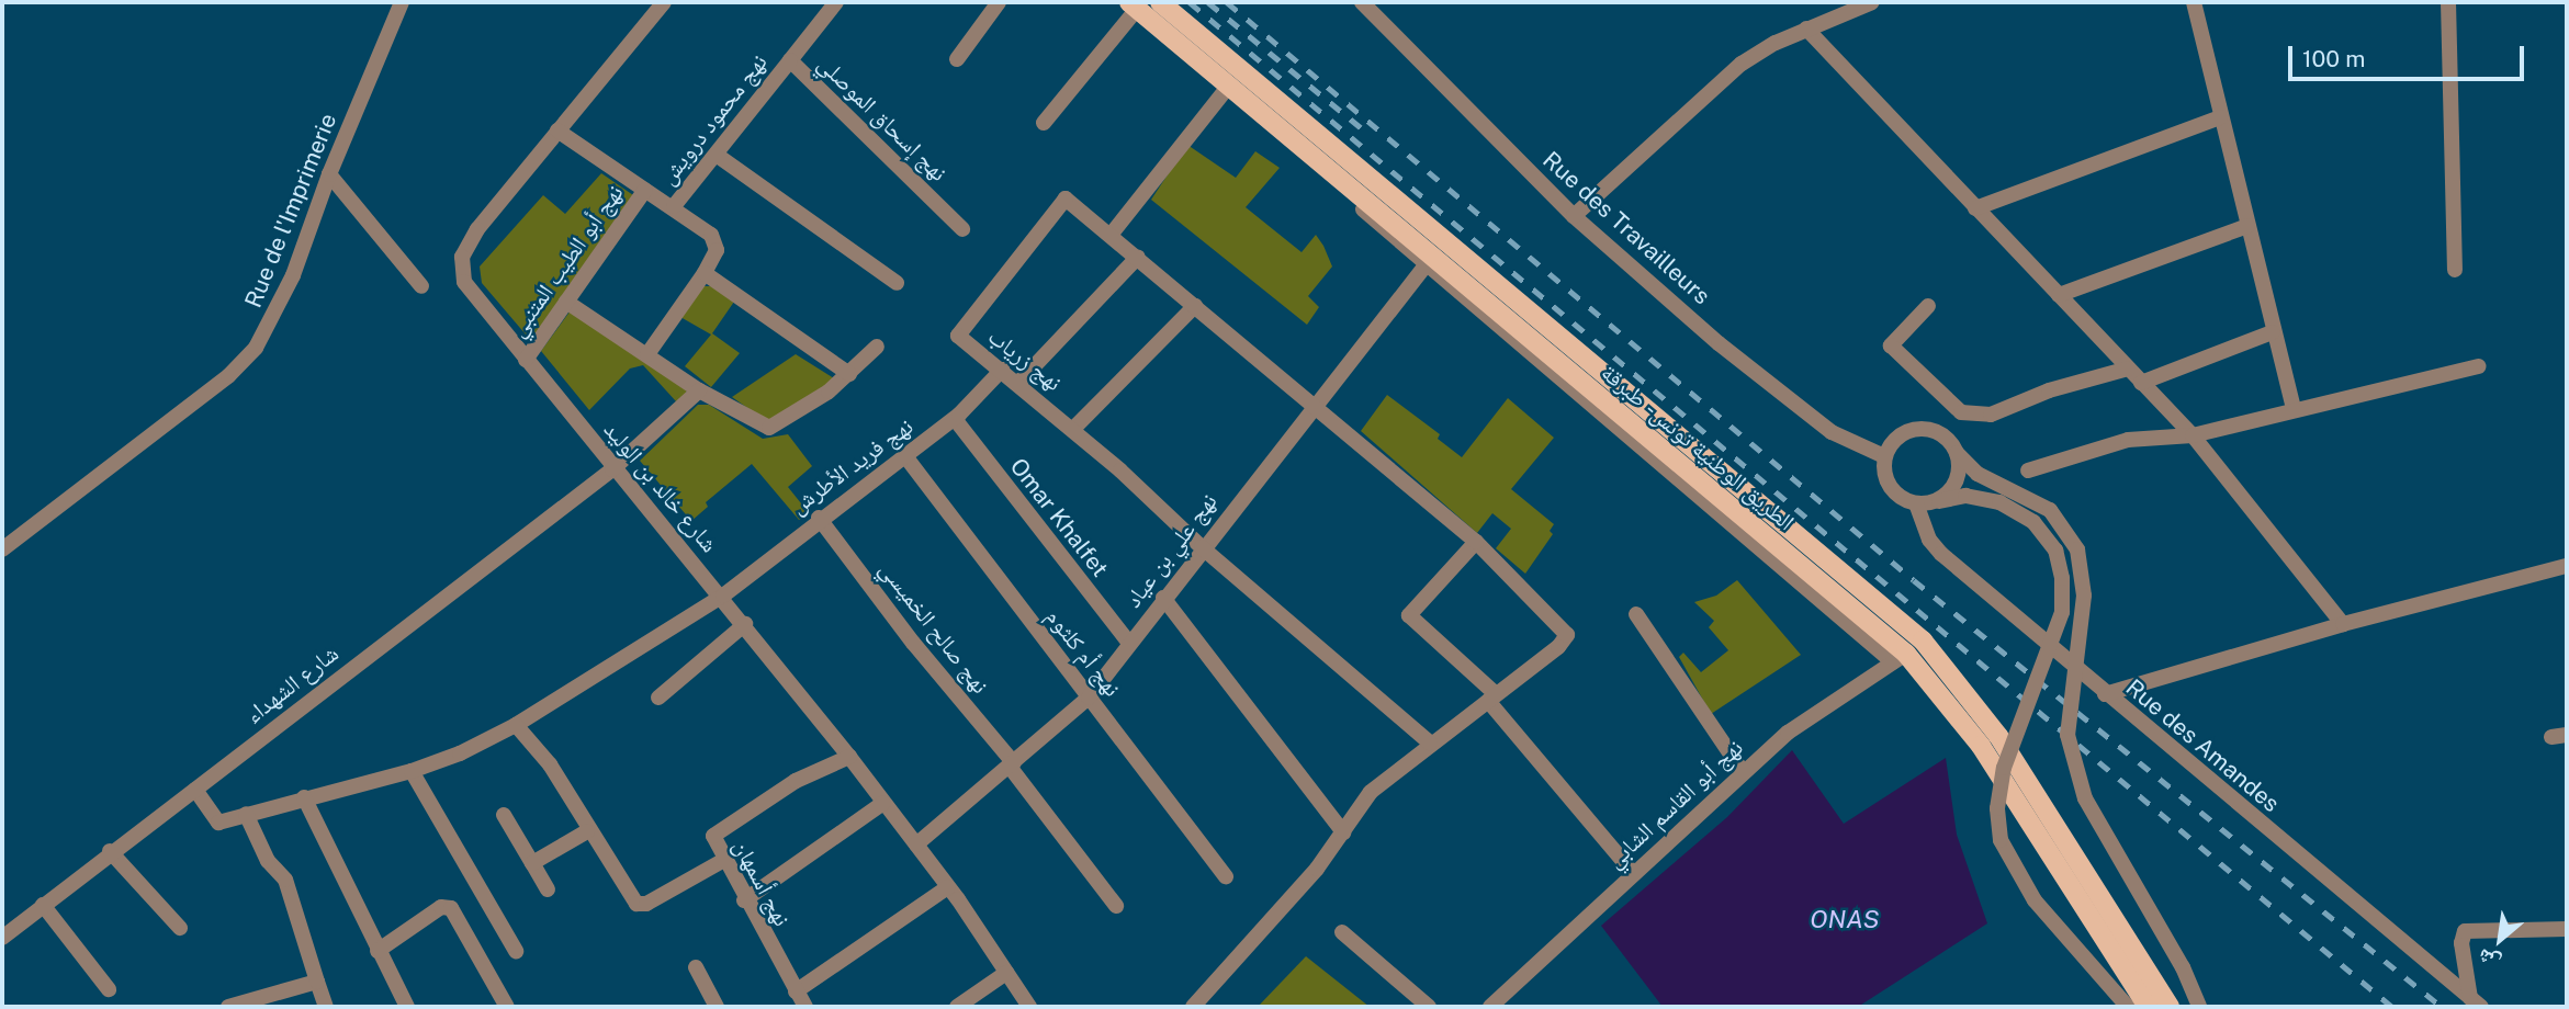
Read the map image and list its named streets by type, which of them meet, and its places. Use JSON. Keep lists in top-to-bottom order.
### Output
{
  "streets": {
    "main road": ["الطريق الوطنية تونس - طبرقة"],
    "street": [
      "نهج إسحاق الموصلي",
      "نهج محمود درويش",
      "Rue de l'Imprimerie",
      "Rue des Travailleurs",
      "نهج أبو الطيب المتنبي",
      "نهج زرياب",
      "نهج فريد الأطرش",
      "شارع خالد بن الوليد",
      "Omar Khalfet",
      "نهج علي بن عياد",
      "نهج صالح الخميسي",
      "نهج أم كلثوم",
      "شارع الشهداء",
      "Rue des Amandes",
      "نهج أبو القاسم الشابي",
      "نهج أسمهان"
    ]
  },
  "crossings": [
    ["نهج إسحاق الموصلي", "نهج محمود درويش"],
    ["نهج محمود درويش", "نهج أبو الطيب المتنبي"],
    ["نهج محمود درويش", "شارع خالد بن الوليد"],
    ["Rue des Travailleurs", "Rue des Amandes"],
    ["نهج أبو الطيب المتنبي", "شارع خالد بن الوليد"],
    ["نهج زرياب", "نهج فريد الأطرش"],
    ["نهج زرياب", "نهج علي بن عياد"],
    ["الطريق الوطنية تونس - طبرقة", "نهج علي بن عياد"],
    ["الطريق الوطنية تونس - طبرقة", "نهج أبو القاسم الشابي"],
    ["نهج فريد الأطرش", "شارع خالد بن الوليد"],
    ["نهج فريد الأطرش", "Omar Khalfet"],
    ["نهج فريد الأطرش", "نهج صالح الخميسي"],
    ["نهج فريد الأطرش", "نهج أم كلثوم"],
    ["شارع خالد بن الوليد", "نهج علي بن عياد"],
    ["شارع خالد بن الوليد", "شارع الشهداء"],
    ["شارع خالد بن الوليد", "نهج أسمهان"],
    ["Omar Khalfet", "نهج علي بن عياد"],
    ["نهج علي بن عياد", "نهج صالح الخميسي"],
    ["نهج علي بن عياد", "نهج أم كلثوم"]
  ],
  "water": ["ONAS"],
  "scale_bar": "100 m",
  "north": "bottom left"
}
